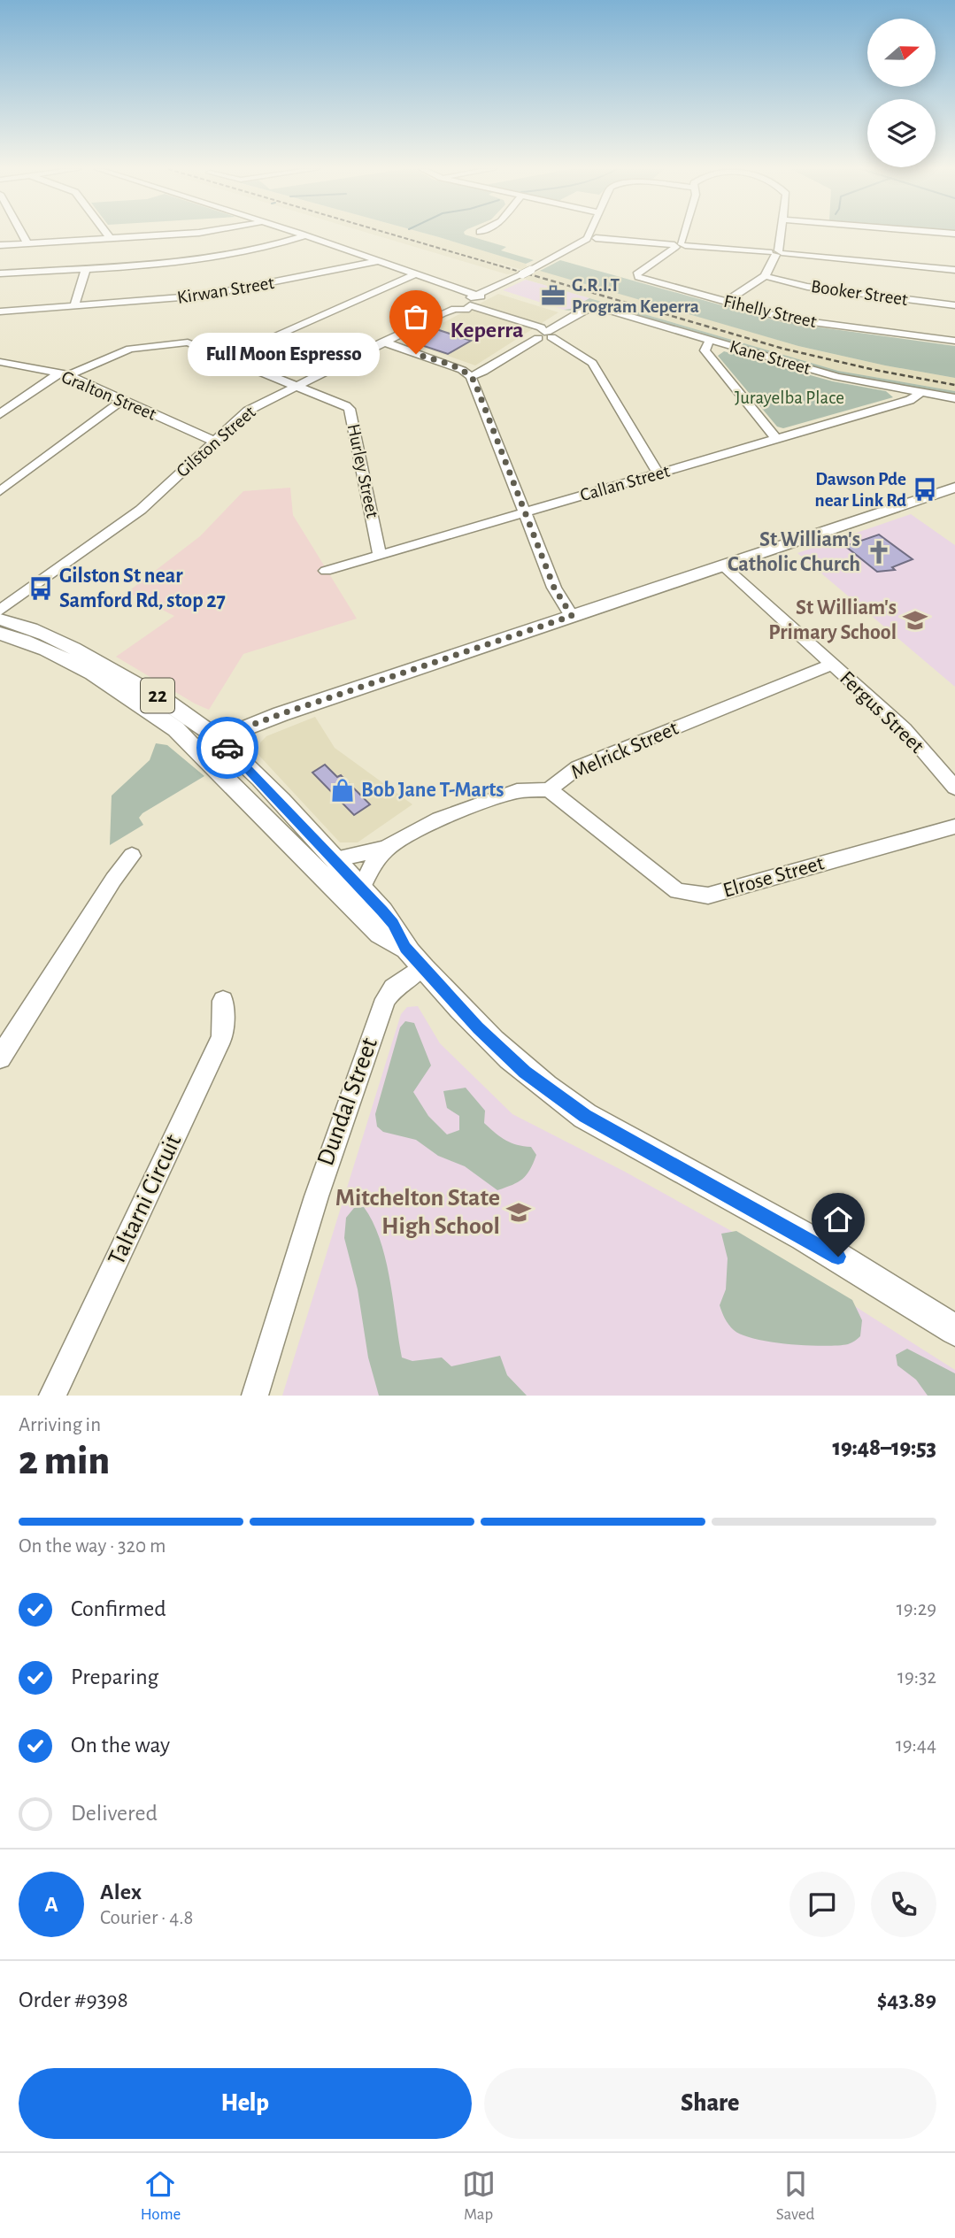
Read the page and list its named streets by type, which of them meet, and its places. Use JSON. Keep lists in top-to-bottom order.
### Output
{
  "streets": {
    "main road": ["22"],
    "street": [
      "Kirwan Street",
      "Booker Street",
      "Fihelly Street",
      "Kane Street",
      "Gralton Street",
      "Gilston Street",
      "Hurley Street",
      "Callan Street",
      "Fergus Street",
      "Melrick Street",
      "Elrose Street",
      "Dundal Street",
      "Taltarni Circuit"
    ]
  },
  "crossings": [
    ["Kane Street", "Callan Street"],
    ["Gralton Street", "Gilston Street"],
    ["Gilston Street", "Hurley Street"],
    ["Hurley Street", "Callan Street"],
    ["22", "Melrick Street"],
    ["22", "Dundal Street"],
    ["Fergus Street", "Melrick Street"],
    ["Melrick Street", "Elrose Street"]
  ],
  "districts": ["Keperra"],
  "parks": ["Jurayelba Place"],
  "places": {
    "office": ["G.R.I.T Program Keperra"],
    "other": ["Full Moon Espresso"],
    "bus stop": ["Dawson Pde near Link Rd", "Gilston St near Samford Rd, stop 27"],
    "church": ["St William's Catholic Church"],
    "school or university": ["St William's Primary School", "Mitchelton State High School"],
    "shop": ["Bob Jane T-Marts"]
  },
  "north": "right",
  "page": {
    "bubble": "Full Moon Espresso",
    "heading": ["2 min", "Arriving in", "19:48–19:53"],
    "panel": [
      "Alex",
      "Courier · 4.8",
      "Order #9398",
      "$43.89"
    ],
    "bar": "On the way · 320 m",
    "list": [
      ["Confirmed", "19:29"],
      ["Preparing", "19:32"],
      ["On the way", "19:44"],
      "Delivered"
    ],
    "round": "A",
    "buttons": ["Help", "Share"],
    "tabs": ["Home", "Map", "Saved"]
  }
}
